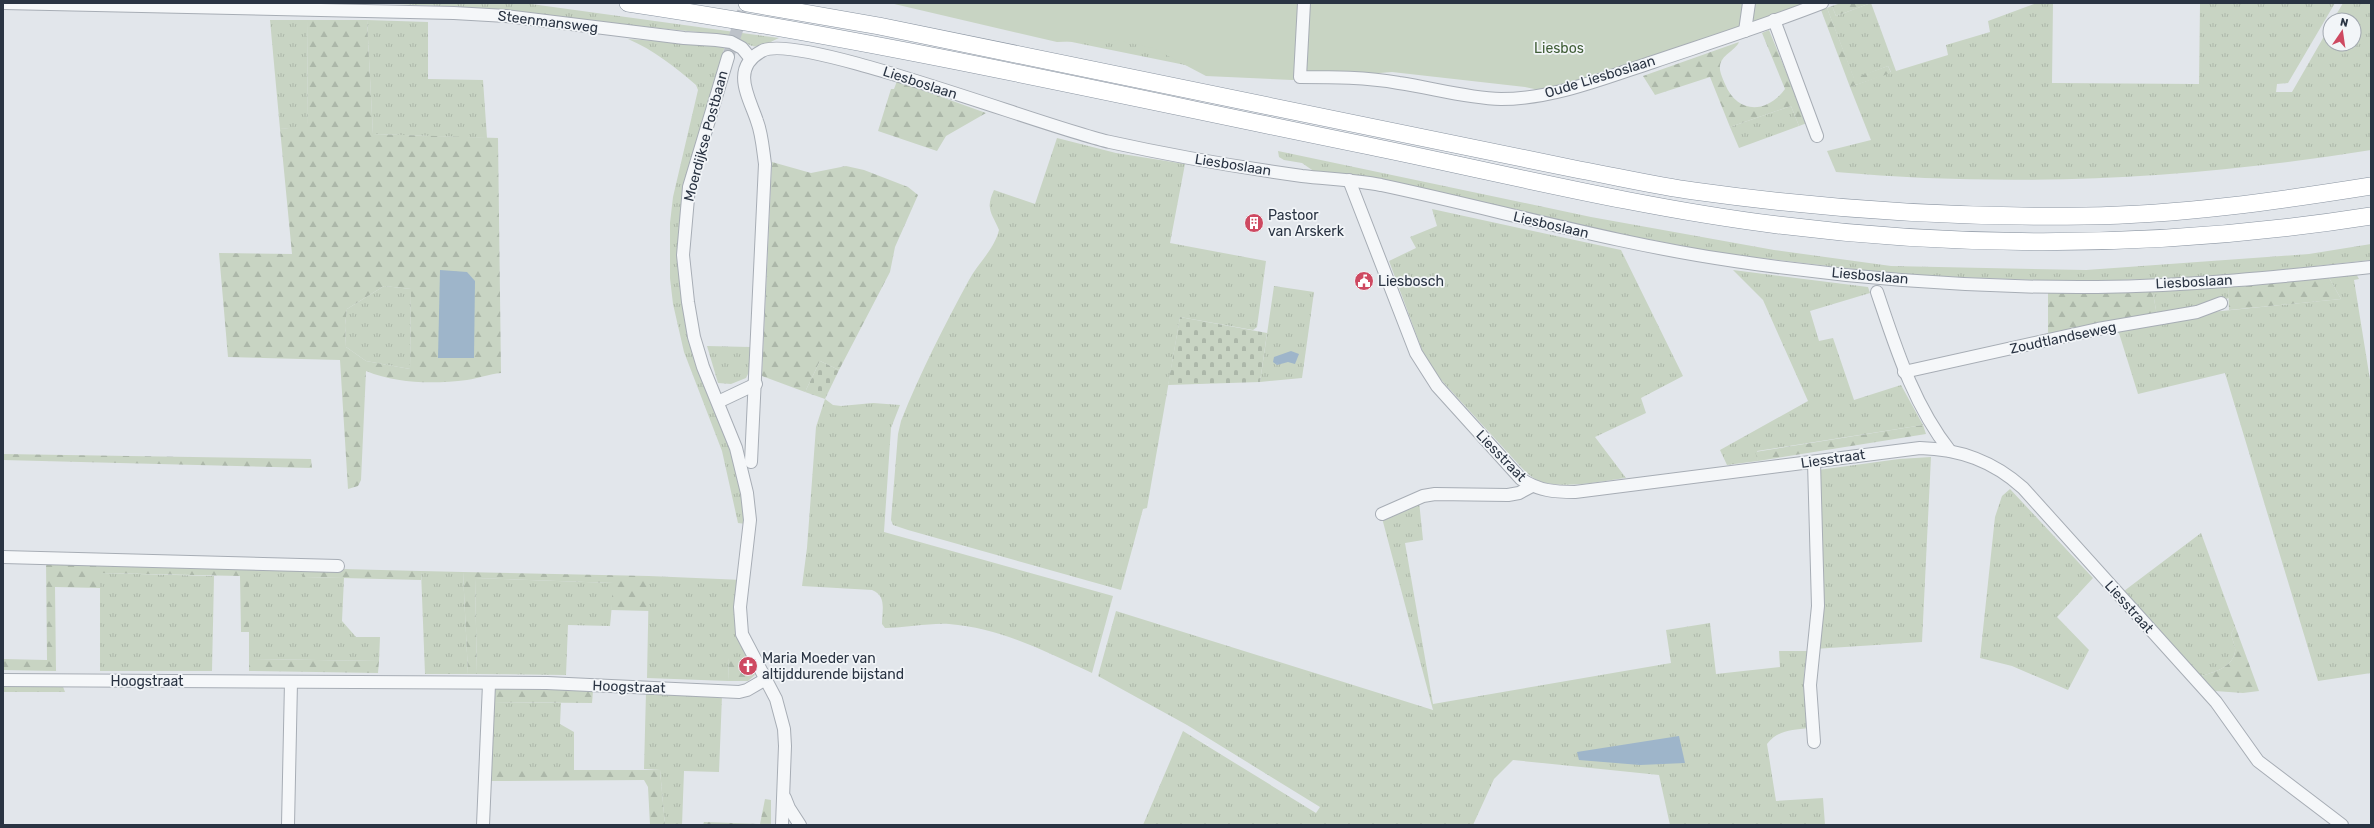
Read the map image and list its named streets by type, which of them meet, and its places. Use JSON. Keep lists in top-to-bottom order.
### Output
{
  "streets": {
    "street": [
      "Steenmansweg",
      "Oude Liesboslaan",
      "Liesboslaan",
      "Moerdijkse Postbaan",
      "Zoudtlandseweg",
      "Liesstraat",
      "Hoogstraat"
    ]
  },
  "crossings": [
    ["Steenmansweg", "Liesboslaan"],
    ["Steenmansweg", "Moerdijkse Postbaan"],
    ["Liesboslaan", "Moerdijkse Postbaan"],
    ["Liesboslaan", "Liesstraat"],
    ["Moerdijkse Postbaan", "Hoogstraat"]
  ],
  "parks": ["Liesbos"],
  "places": {
    "building": ["Pastoor van Arskerk"],
    "public building": ["Liesbosch"],
    "church": ["Maria Moeder van altijddurende bijstand"]
  },
  "north": "top"
}
